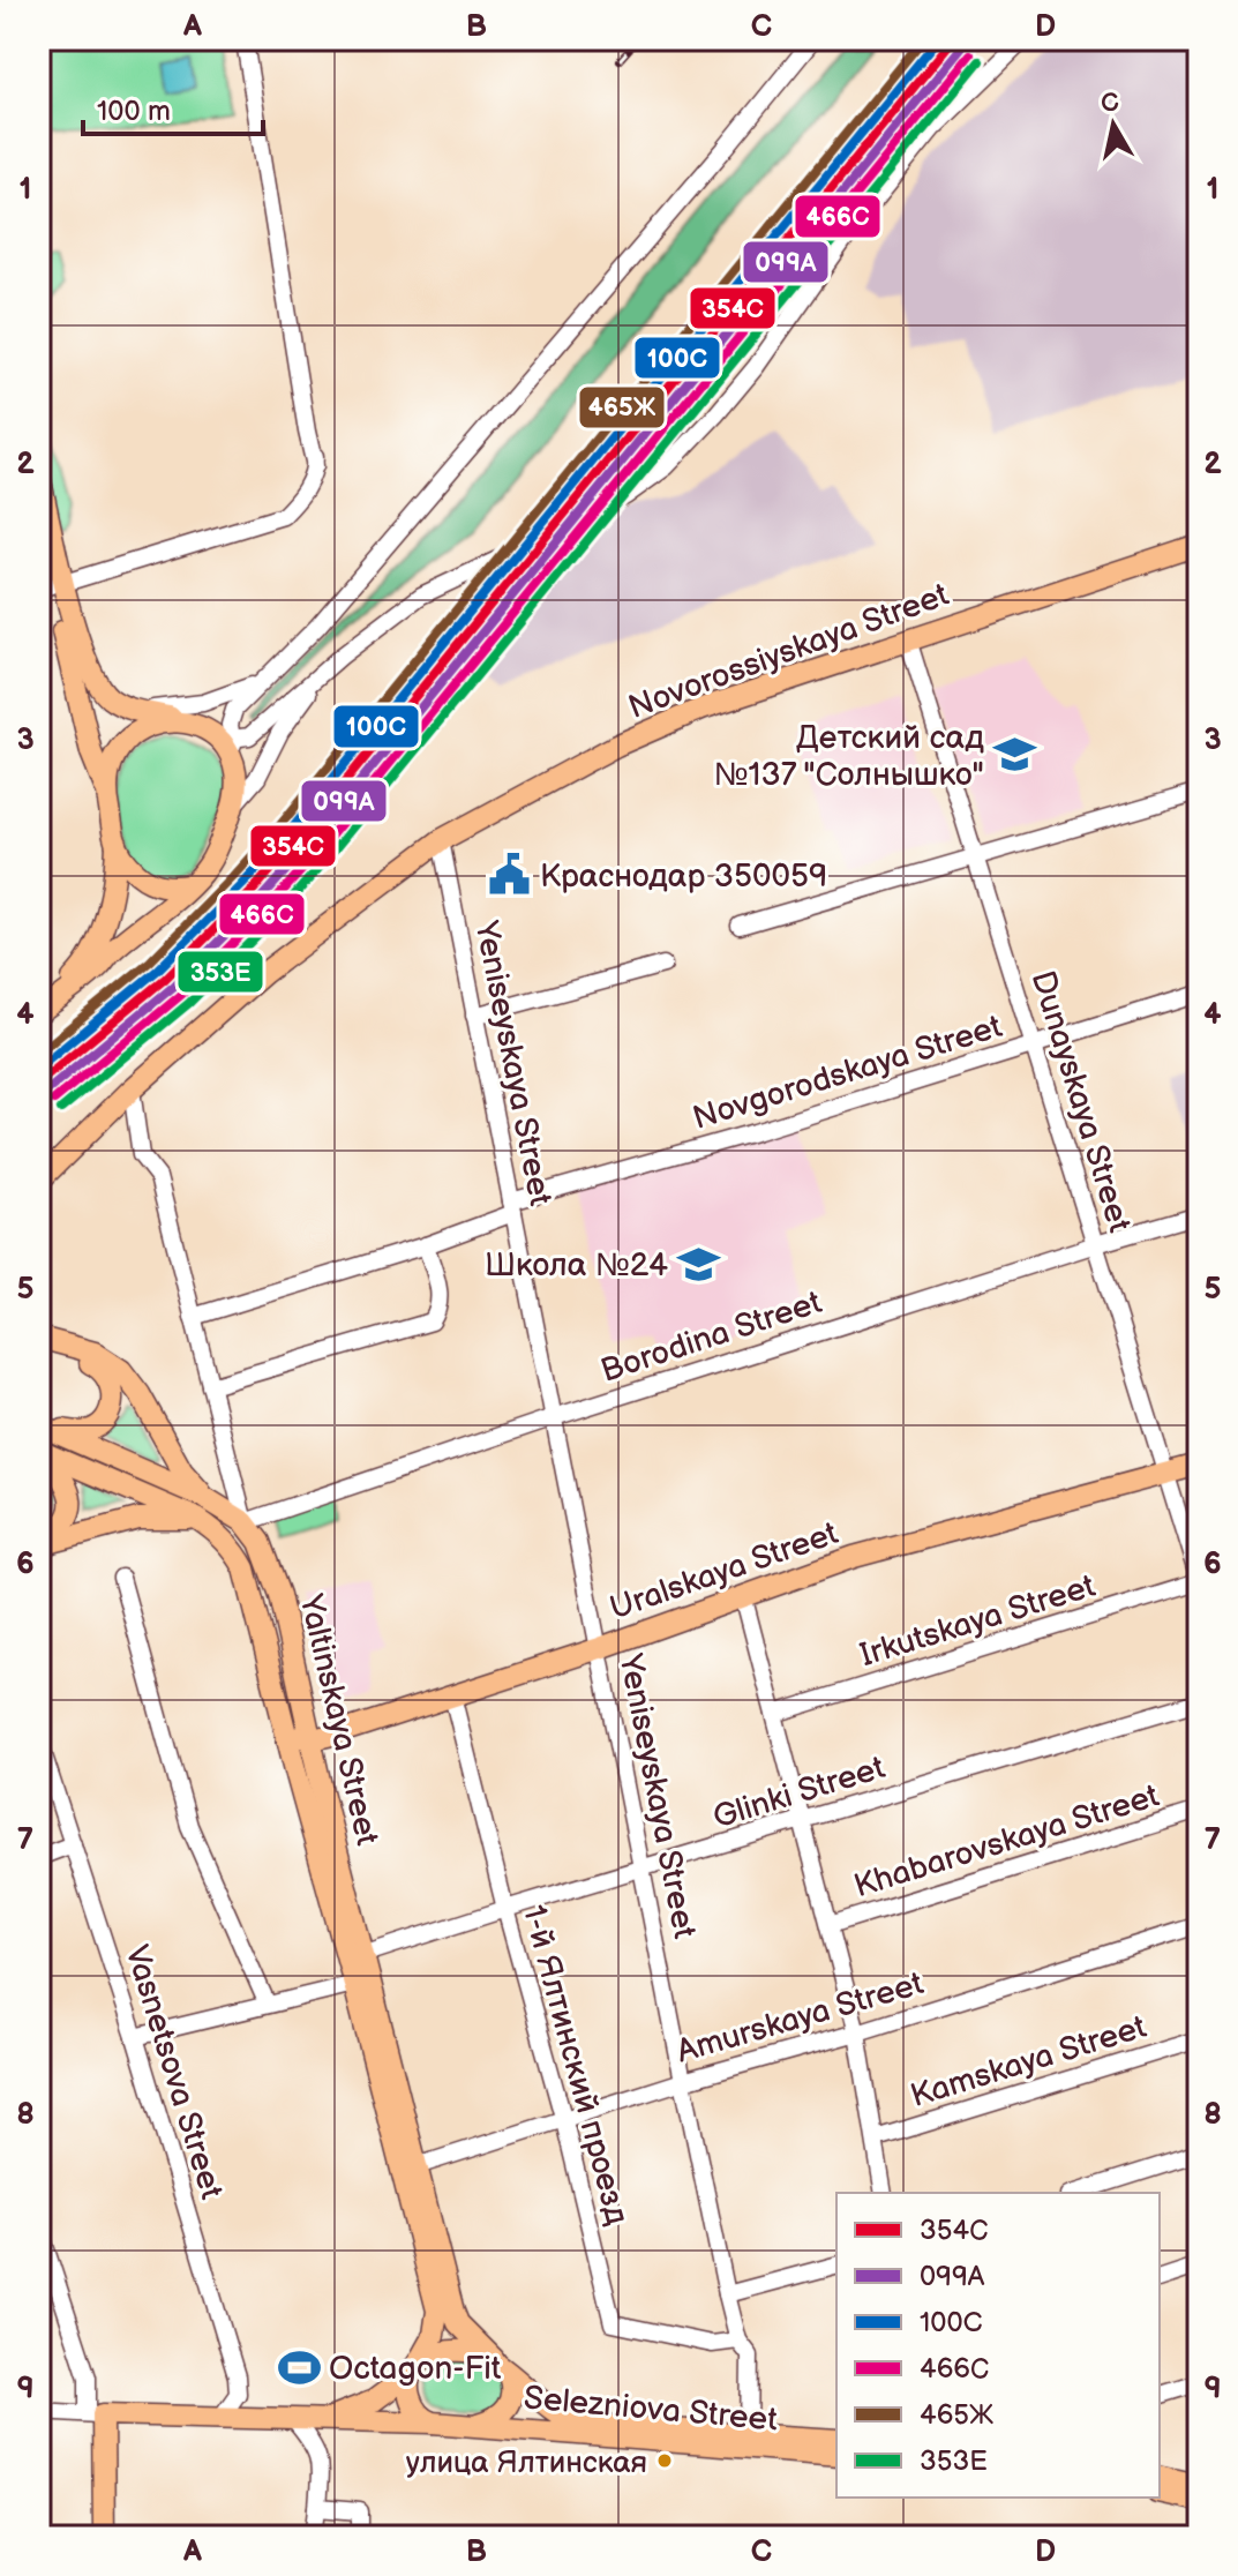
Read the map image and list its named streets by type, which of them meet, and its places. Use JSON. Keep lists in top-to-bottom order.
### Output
{
  "streets": {
    "main road": [
      "Novorossiyskaya Street",
      "Uralskaya Street",
      "Yaltinskaya Street",
      "Selezniova Street"
    ],
    "street": [
      "Yeniseyskaya Street",
      "Novgorodskaya Street",
      "Dunayskaya Street",
      "Borodina Street",
      "Irkutskaya Street",
      "Glinki Street",
      "Khabarovskaya Street",
      "Amurskaya Street",
      "Kamskaya Street",
      "1-й Ялтинский проезд",
      "Vasnetsova Street"
    ]
  },
  "crossings": [
    ["Novorossiyskaya Street", "Yeniseyskaya Street"],
    ["Novorossiyskaya Street", "Dunayskaya Street"],
    ["Novorossiyskaya Street", "Yaltinskaya Street"],
    ["Yeniseyskaya Street", "Novgorodskaya Street"],
    ["Yeniseyskaya Street", "Borodina Street"],
    ["Yeniseyskaya Street", "Uralskaya Street"],
    ["Yeniseyskaya Street", "Glinki Street"],
    ["Yeniseyskaya Street", "Amurskaya Street"],
    ["Yeniseyskaya Street", "1-й Ялтинский проезд"],
    ["Yeniseyskaya Street", "Selezniova Street"],
    ["Novgorodskaya Street", "Dunayskaya Street"],
    ["Novgorodskaya Street", "Yaltinskaya Street"],
    ["Dunayskaya Street", "Borodina Street"],
    ["Dunayskaya Street", "Uralskaya Street"],
    ["Dunayskaya Street", "Irkutskaya Street"],
    ["Borodina Street", "Yaltinskaya Street"],
    ["Uralskaya Street", "Yaltinskaya Street"],
    ["Uralskaya Street", "1-й Ялтинский проезд"],
    ["Yaltinskaya Street", "Glinki Street"],
    ["Yaltinskaya Street", "Amurskaya Street"],
    ["Yaltinskaya Street", "Selezniova Street"],
    ["Glinki Street", "1-й Ялтинский проезд"],
    ["Amurskaya Street", "1-й Ялтинский проезд"]
  ],
  "places": {
    "school or university": ["Детский сад №137 \"Солнышко\"", "Школа №24"],
    "public building": ["Краснодар 350059"],
    "sports": ["Octagon-Fit"],
    "other": ["улица Ялтинская"]
  },
  "lines": [
    "transit line 354С",
    "transit line 100C",
    "transit line 465Ж",
    "transit line 099А",
    "transit line 466С",
    "transit line 353Е"
  ],
  "legend": [
    "354С",
    "099А",
    "100C",
    "466С",
    "465Ж",
    "353Е"
  ],
  "scale_bar": "100 m",
  "north": "top",
  "grid": {
    "columns": [
      "A",
      "B",
      "C",
      "D"
    ],
    "rows": [
      "1",
      "2",
      "3",
      "4",
      "5",
      "6",
      "7",
      "8",
      "9"
    ]
  }
}
